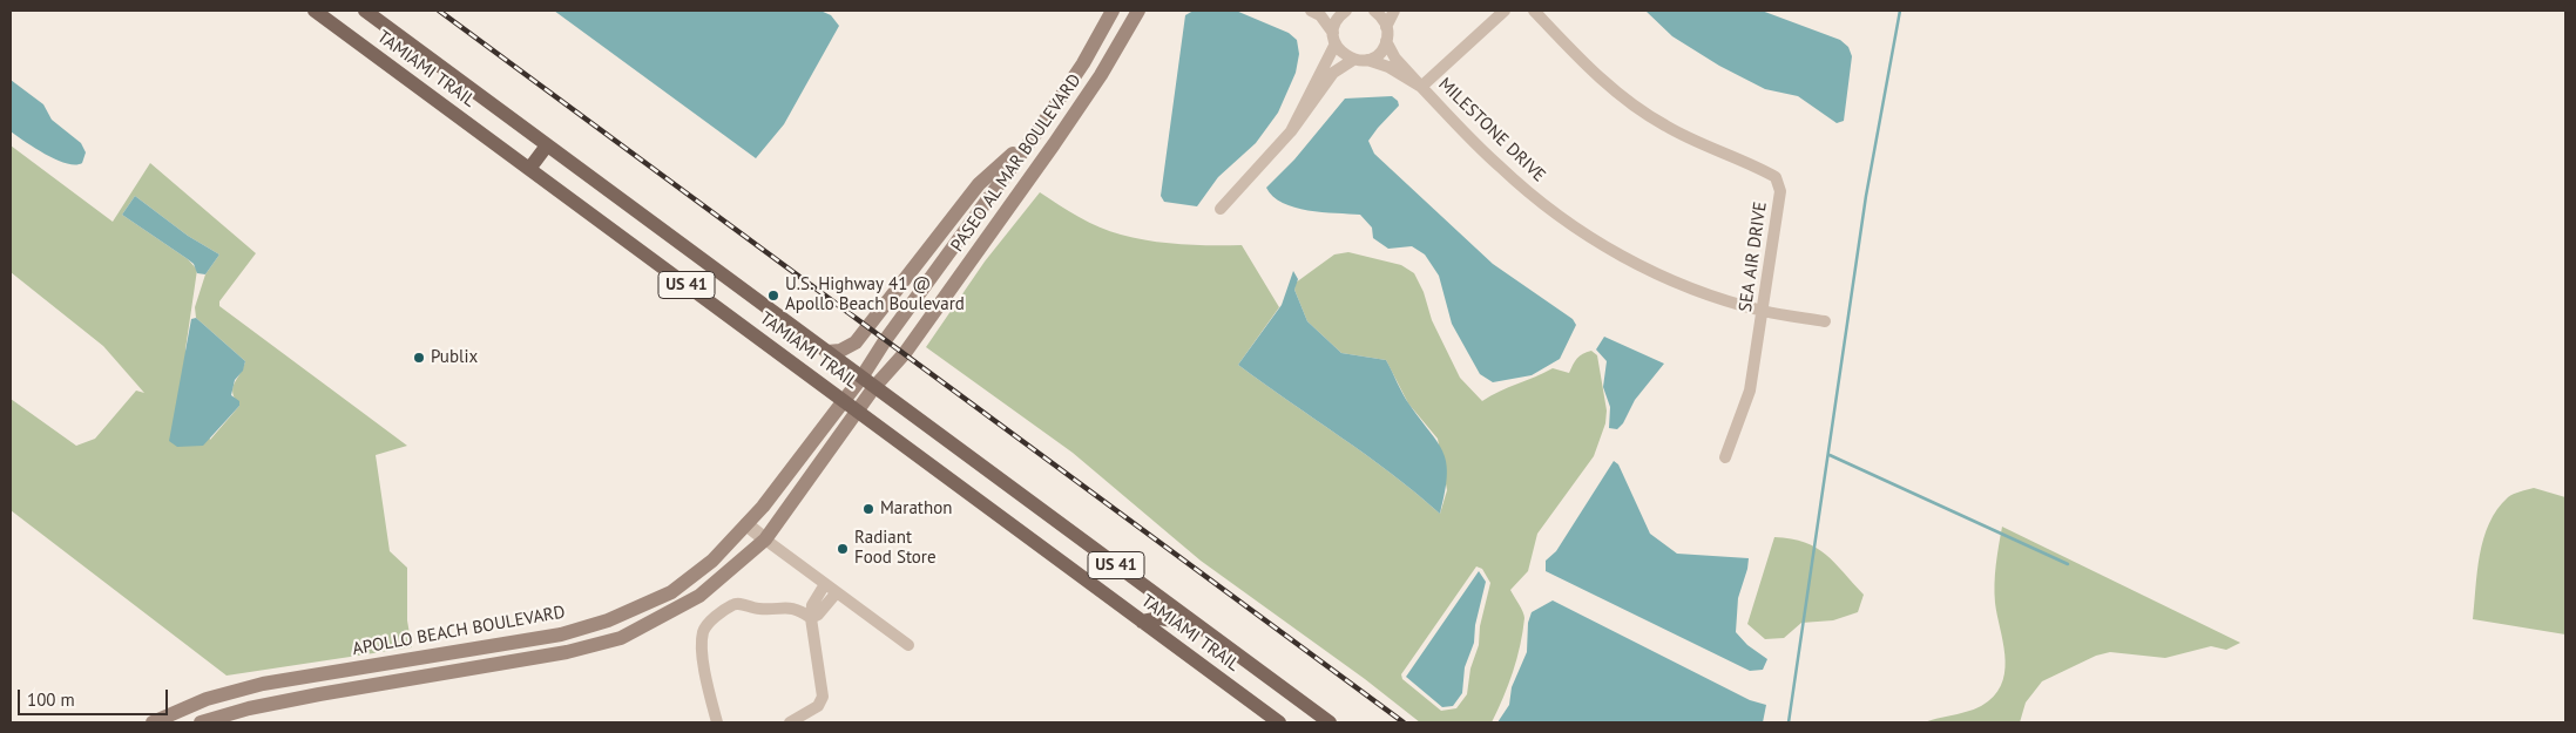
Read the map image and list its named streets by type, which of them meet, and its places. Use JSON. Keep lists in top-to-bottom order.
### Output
{
  "streets": {
    "main road": [
      "TAMIAMI TRAIL",
      "PASEO AL MAR BOULEVARD",
      "US 41",
      "APOLLO BEACH BOULEVARD"
    ],
    "street": ["MILESTONE DRIVE", "SEA AIR DRIVE"]
  },
  "crossings": [
    ["TAMIAMI TRAIL", "PASEO AL MAR BOULEVARD"],
    ["TAMIAMI TRAIL", "APOLLO BEACH BOULEVARD"],
    ["MILESTONE DRIVE", "SEA AIR DRIVE"],
    ["PASEO AL MAR BOULEVARD", "APOLLO BEACH BOULEVARD"]
  ],
  "places": [
    "U.S. Highway 41 @ Apollo Beach Boulevard",
    "Publix",
    "Marathon",
    "Radiant Food Store"
  ],
  "scale_bar": "100 m"
}
